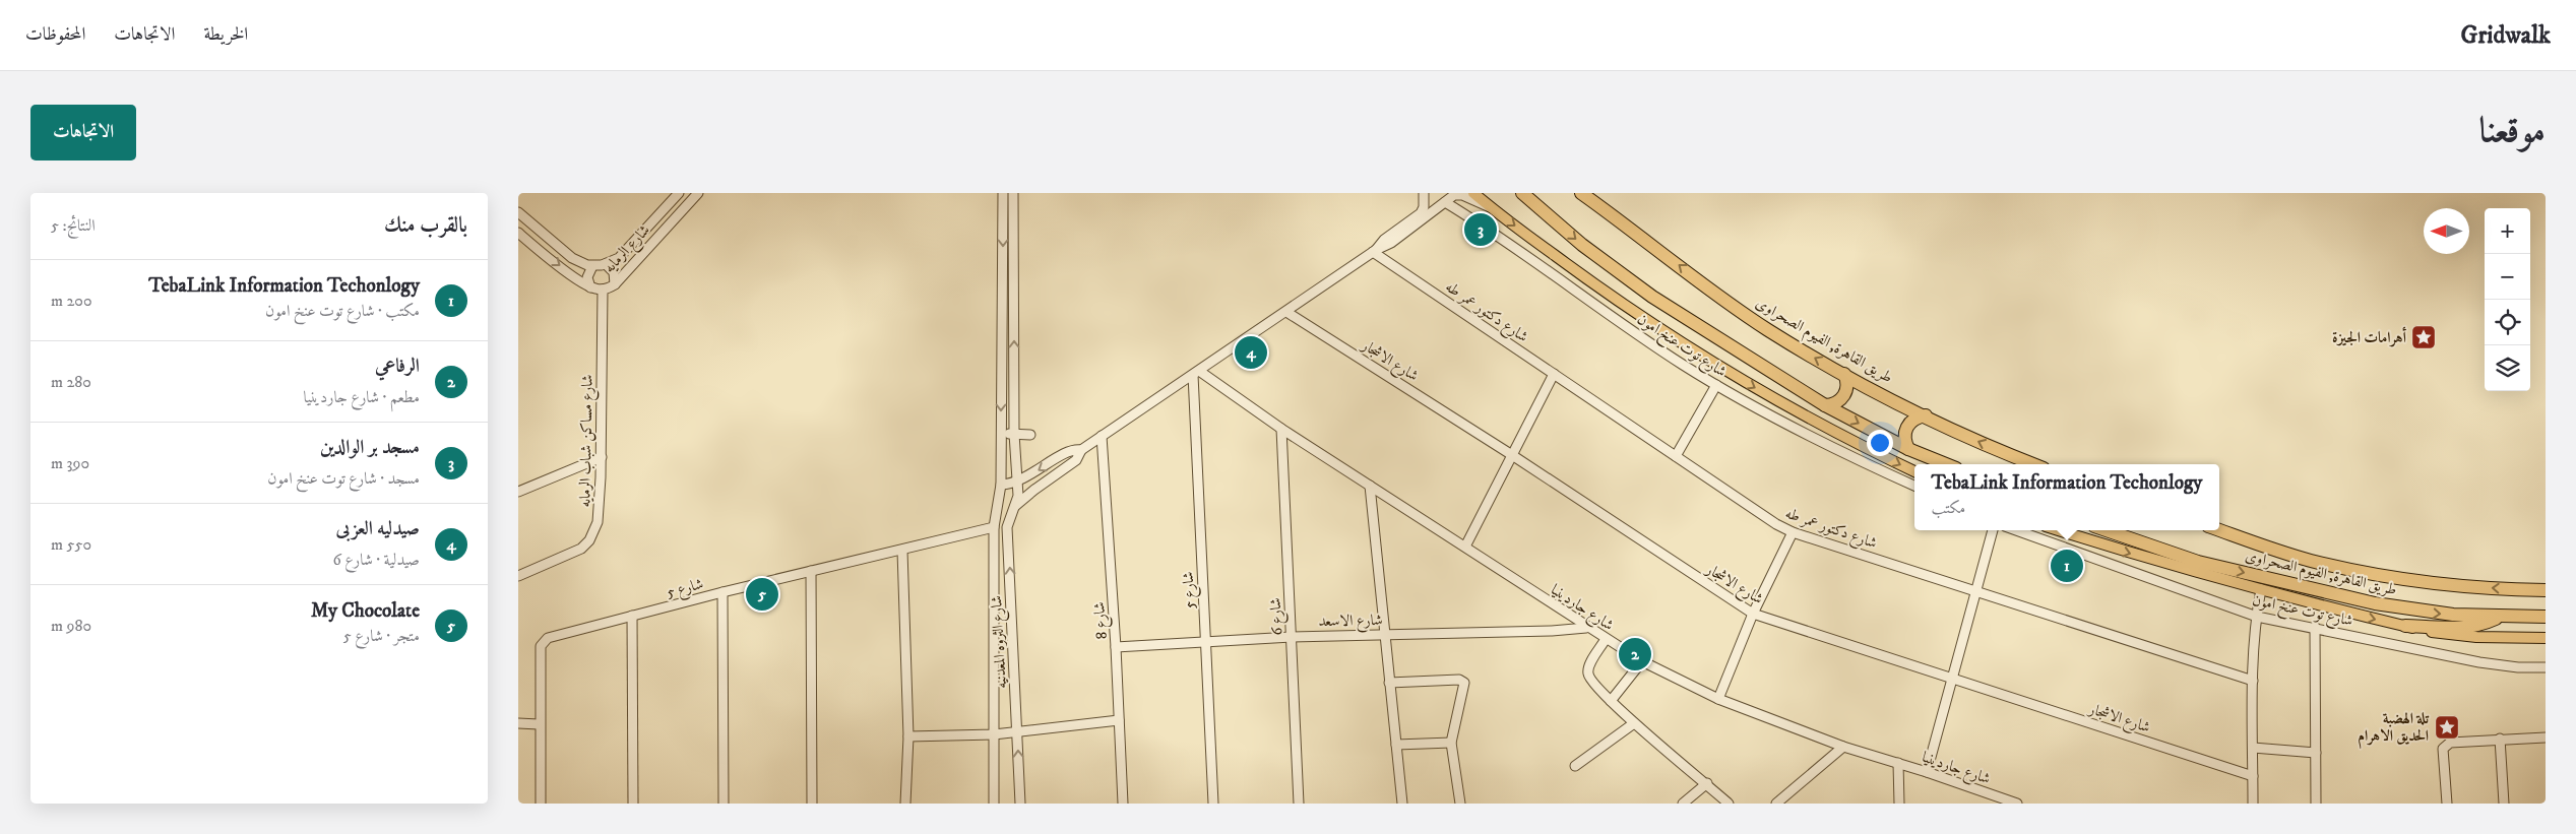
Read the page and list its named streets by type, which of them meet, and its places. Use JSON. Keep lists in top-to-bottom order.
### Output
{
  "streets": {
    "highway": ["طريق القاهرة, الفيوم الصحراوى"],
    "street": [
      "شارع الرمايه",
      "شارع دكتور عمر طه",
      "شارع توت عنخ امون",
      "شارع الاشجار",
      "شارع مساكن شباب الرمايه",
      "شارع 5",
      "شارع جاردينيا",
      "شارع 6",
      "شارع 8",
      "شارع الاسعد",
      "شارع الثروه المعدنيه"
    ]
  },
  "crossings": [
    ["شارع الرمايه", "شارع مساكن شباب الرمايه"],
    ["شارع 5", "شارع جاردينيا"],
    ["شارع 5", "شارع الاسعد"],
    ["شارع 5", "شارع الثروه المعدنيه"],
    ["شارع جاردينيا", "شارع 6"],
    ["شارع جاردينيا", "شارع الاسعد"],
    ["شارع 6", "شارع الاسعد"],
    ["شارع 8", "شارع الاسعد"]
  ],
  "places": {
    "place": ["أهرامات الجيزة", "تلة الهضبة الحديق الاهرام"]
  },
  "north": "left",
  "page": {
    "header": "Gridwalk",
    "nav": ["الخريطة", "الاتجاهات", "المحفوظات"],
    "title": "موقعنا",
    "buttons": "الاتجاهات",
    "heading": ["بالقرب منك", "النتائج: 5"],
    "map_buttons": ["+", "−"],
    "pins": [
      "3",
      "4",
      "1",
      "5",
      "2"
    ],
    "list": [
      {
        "mark": "1",
        "name": "TebaLink Information Techonlogy",
        "note": "مكتب · شارع توت عنخ امون",
        "value": "200 m"
      },
      {
        "mark": "2",
        "name": "الرفاعي",
        "note": "مطعم · شارع جاردينيا",
        "value": "280 m"
      },
      {
        "mark": "3",
        "name": "مسجد بر الوالدين",
        "note": "مسجد · شارع توت عنخ امون",
        "value": "390 m"
      },
      {
        "mark": "4",
        "name": "صيدليه العزبى",
        "note": "صيدلية · شارع 6",
        "value": "550 m"
      },
      {
        "mark": "5",
        "name": "My Chocolate",
        "note": "متجر · شارع 5",
        "value": "980 m"
      }
    ],
    "popup": ["TebaLink Information Techonlogy", "مكتب"]
  }
}
